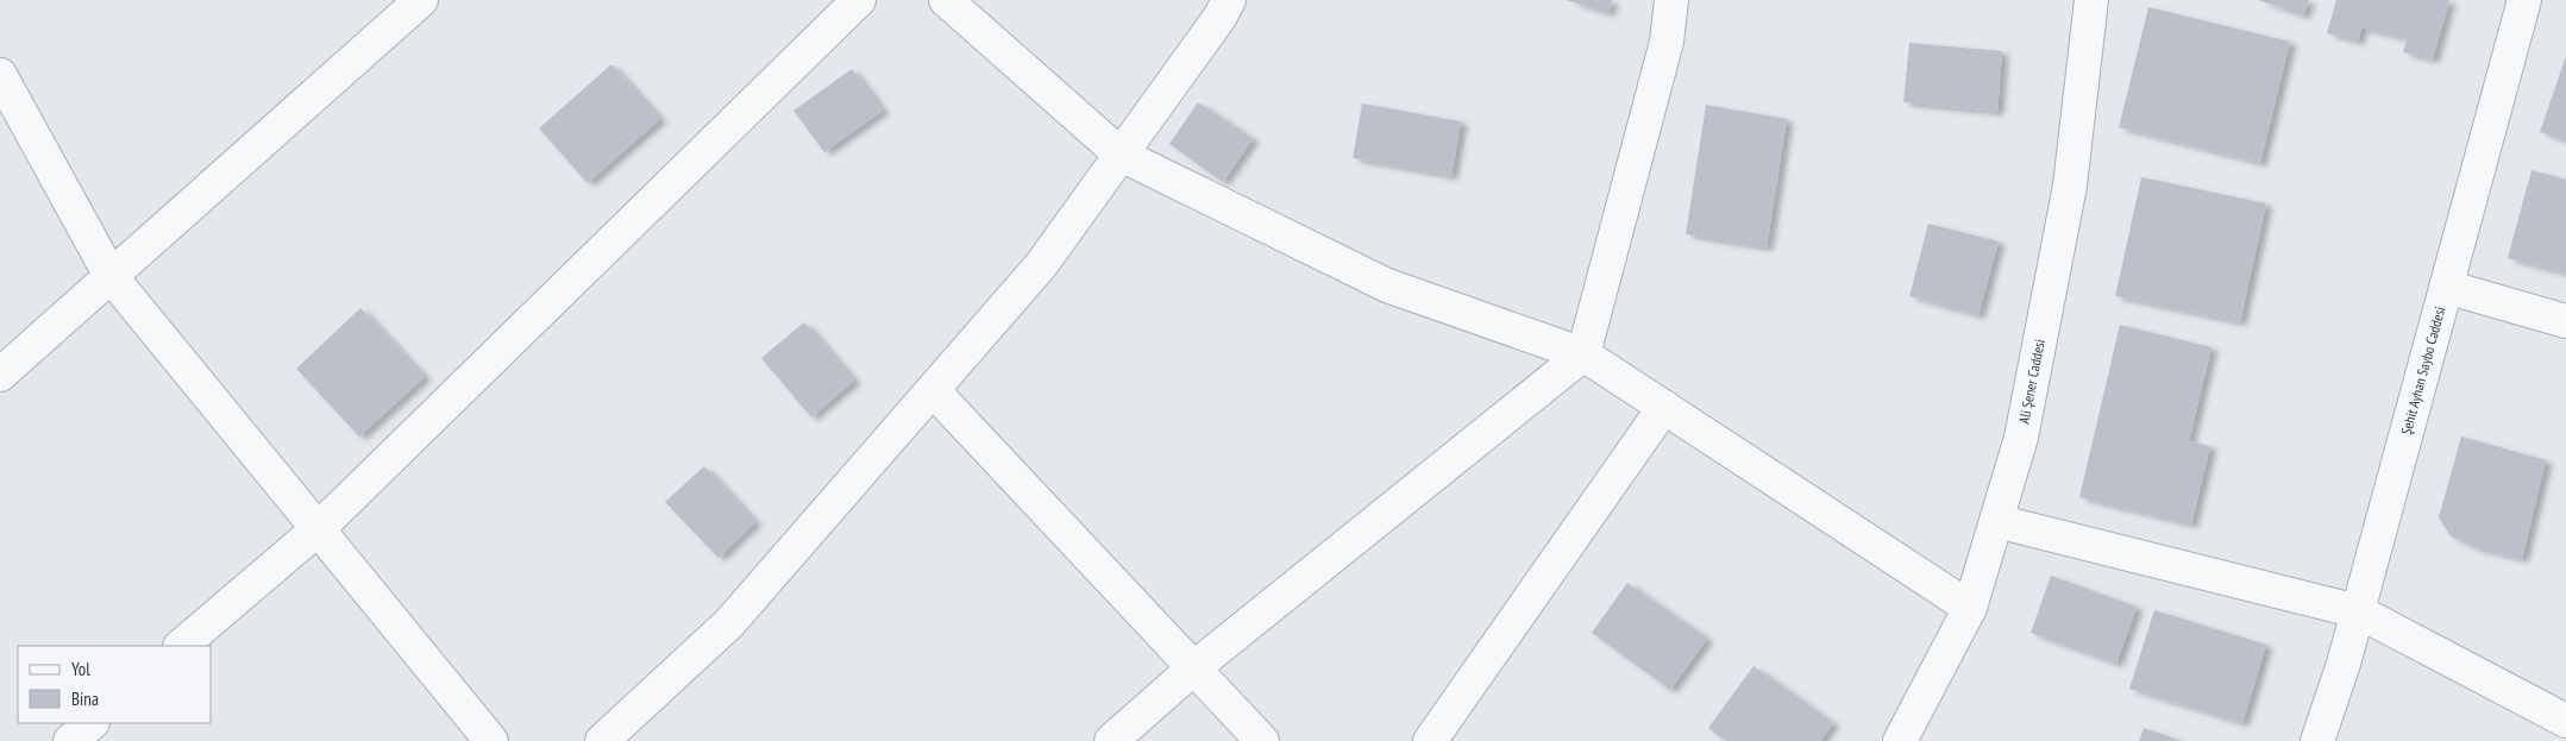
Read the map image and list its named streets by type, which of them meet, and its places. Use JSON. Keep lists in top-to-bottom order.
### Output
{
  "streets": {
    "street": ["Şehit Ayhan Saybo Caddesi", "Ali Şener Caddesi"]
  },
  "legend": ["Yol", "Bina"]
}
